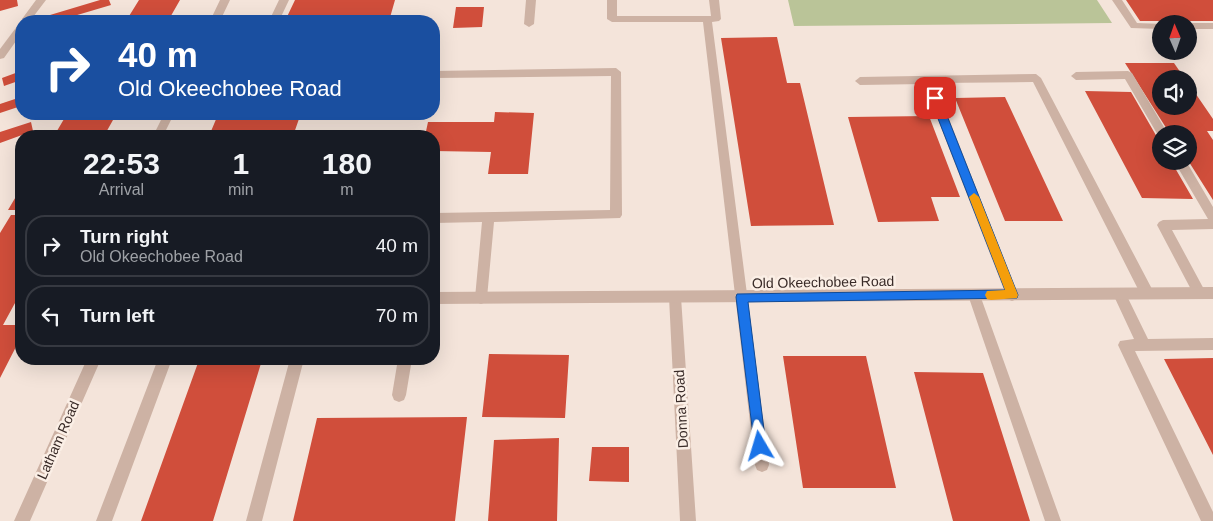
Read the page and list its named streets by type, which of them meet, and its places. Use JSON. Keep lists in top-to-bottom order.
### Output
{
  "streets": {
    "street": ["Old Okeechobee Road", "Donna Road", "Latham Road"]
  },
  "crossings": [
    ["Old Okeechobee Road", "Donna Road"]
  ],
  "north": "top",
  "page": {
    "turn": ["40 m", "Old Okeechobee Road"],
    "eta": [
      "22:53",
      "Arrival",
      "1",
      "min",
      "180",
      "m"
    ],
    "list": [
      {
        "name": "Turn right",
        "note": "Old Okeechobee Road",
        "value": "40 m"
      },
      {
        "name": "Turn left",
        "value": "70 m"
      }
    ]
  }
}
